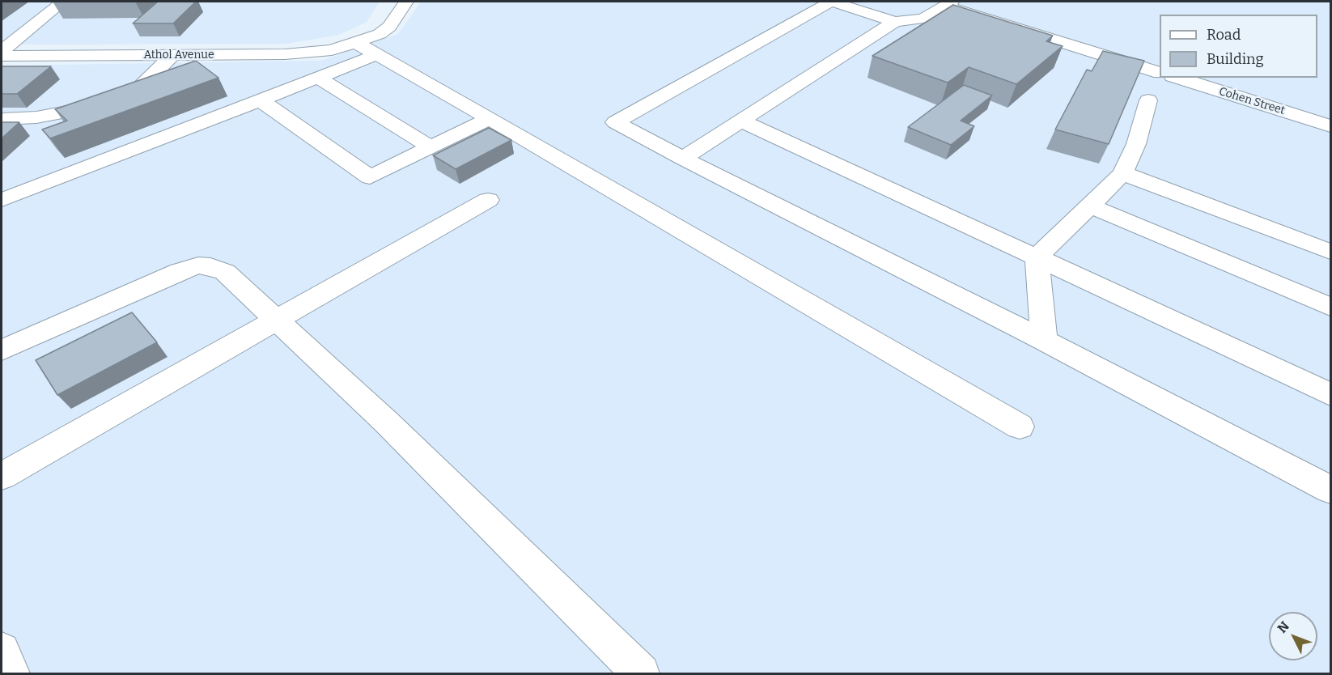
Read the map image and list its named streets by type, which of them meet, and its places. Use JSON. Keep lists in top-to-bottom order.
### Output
{
  "streets": {
    "street": ["Athol Avenue", "Cohen Street"]
  },
  "legend": ["Road", "Building"],
  "north": "top left"
}
